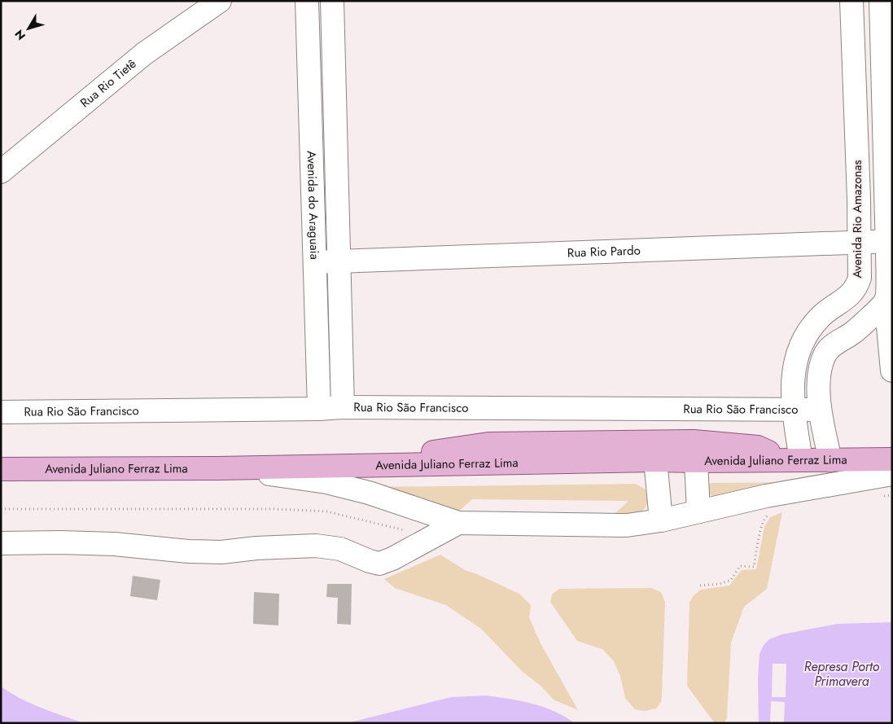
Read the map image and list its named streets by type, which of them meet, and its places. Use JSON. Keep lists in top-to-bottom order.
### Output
{
  "streets": {
    "main road": ["Avenida Juliano Ferraz Lima"],
    "street": [
      "Rua Rio Tietê",
      "Avenida do Araguaia",
      "Avenida Rio Amazonas",
      "Rua Rio Pardo",
      "Rua Rio São Francisco"
    ]
  },
  "crossings": [
    ["Avenida do Araguaia", "Rua Rio Pardo"],
    ["Avenida do Araguaia", "Rua Rio São Francisco"],
    ["Avenida Rio Amazonas", "Rua Rio Pardo"],
    ["Avenida Rio Amazonas", "Rua Rio São Francisco"],
    ["Avenida Rio Amazonas", "Avenida Juliano Ferraz Lima"]
  ],
  "water": ["Represa Porto Primavera"],
  "north": "bottom left"
}
